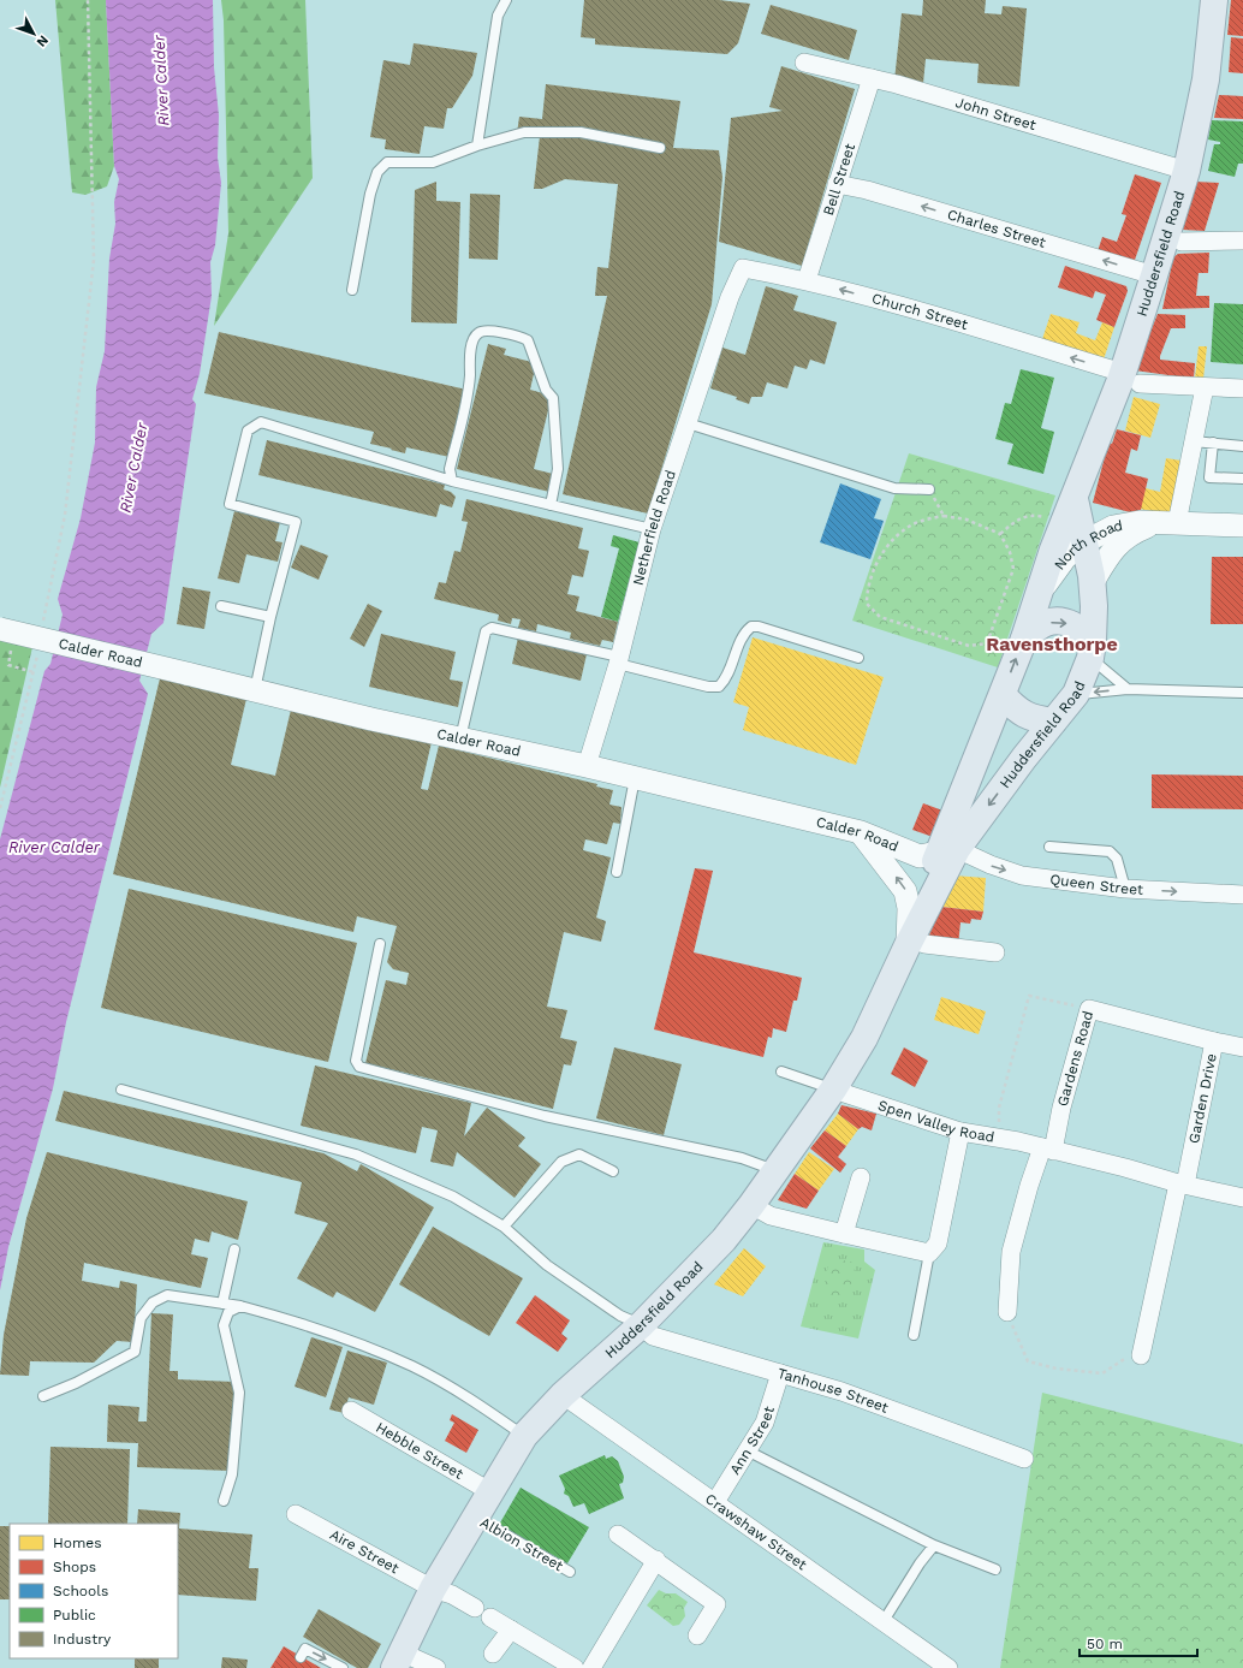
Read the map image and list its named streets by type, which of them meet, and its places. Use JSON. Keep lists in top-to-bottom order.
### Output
{
  "streets": {
    "highway": ["Huddersfield Road"],
    "street": [
      "John Street",
      "Bell Street",
      "Charles Street",
      "Church Street",
      "Netherfield Road",
      "North Road",
      "Calder Road",
      "Queen Street",
      "Gardens Road",
      "Garden Drive",
      "Spen Valley Road",
      "Tanhouse Street",
      "Ann Street",
      "Hebble Street",
      "Crawshaw Street",
      "Aire Street"
    ],
    "lane": ["Albion Street"]
  },
  "crossings": [
    ["John Street", "Bell Street"],
    ["John Street", "Huddersfield Road"],
    ["Bell Street", "Charles Street"],
    ["Bell Street", "Church Street"],
    ["Charles Street", "Huddersfield Road"],
    ["Huddersfield Road", "Church Street"],
    ["Huddersfield Road", "North Road"],
    ["Huddersfield Road", "Calder Road"],
    ["Huddersfield Road", "Queen Street"],
    ["Huddersfield Road", "Spen Valley Road"],
    ["Huddersfield Road", "Tanhouse Street"],
    ["Huddersfield Road", "Hebble Street"],
    ["Huddersfield Road", "Crawshaw Street"],
    ["Huddersfield Road", "Albion Street"],
    ["Huddersfield Road", "Aire Street"],
    ["Church Street", "Netherfield Road"],
    ["Netherfield Road", "Calder Road"],
    ["Calder Road", "Queen Street"],
    ["Gardens Road", "Garden Drive"],
    ["Gardens Road", "Spen Valley Road"],
    ["Garden Drive", "Spen Valley Road"],
    ["Tanhouse Street", "Ann Street"],
    ["Ann Street", "Crawshaw Street"]
  ],
  "one_way": ["Charles Street", "Church Street", "Queen Street"],
  "districts": ["Ravensthorpe"],
  "water": ["River Calder"],
  "legend": [
    "Homes",
    "Shops",
    "Schools",
    "Public",
    "Industry"
  ],
  "scale_bar": "50 m",
  "north": "bottom right"
}
